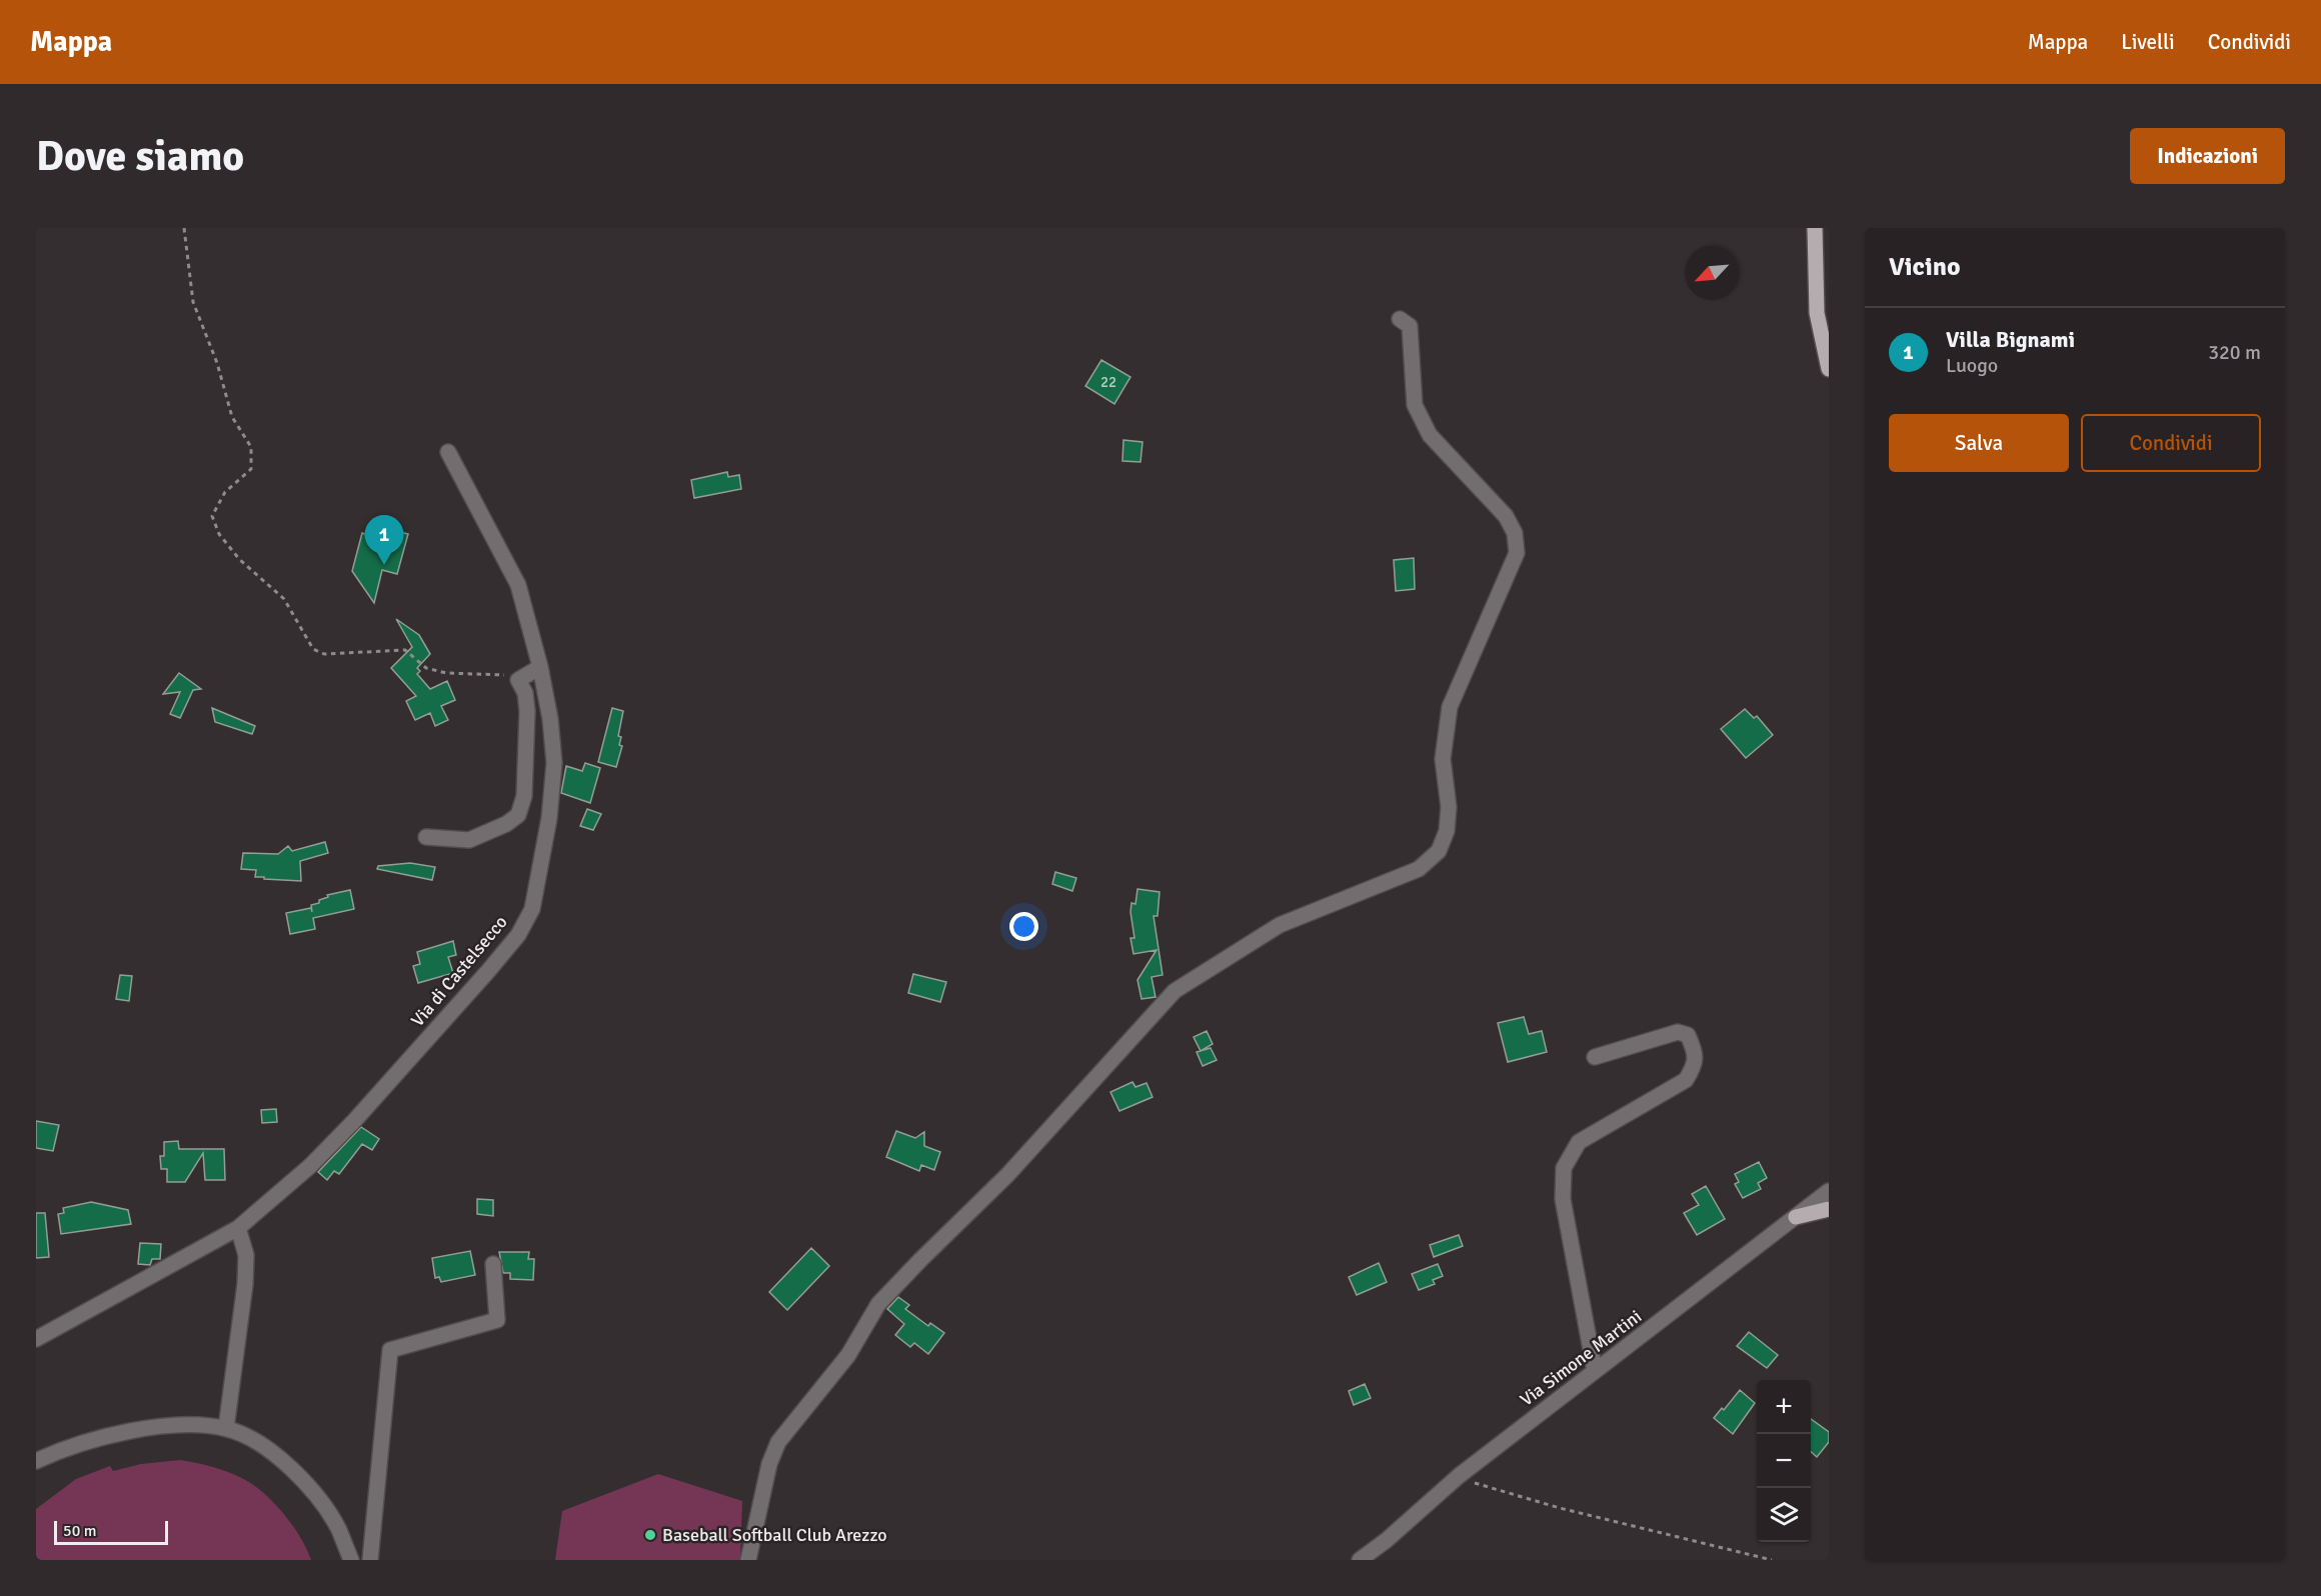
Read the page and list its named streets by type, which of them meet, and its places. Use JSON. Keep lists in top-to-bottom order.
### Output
{
  "streets": {
    "street": ["Via di Castelsecco", "Via Simone Martini"]
  },
  "places": ["Baseball Softball Club Arezzo"],
  "house_numbers": ["22"],
  "scale_bar": "50 m",
  "north": "bottom left",
  "page": {
    "header": "Mappa",
    "nav": ["Mappa", "Livelli", "Condividi"],
    "buttons": [
      "Indicazioni",
      ["Salva", "Condividi"]
    ],
    "title": "Dove siamo",
    "heading": "Vicino",
    "list": [
      {
        "mark": "1",
        "name": "Villa Bignami",
        "note": "Luogo",
        "value": "320 m"
      }
    ],
    "pins": "1",
    "map_buttons": ["+", "−"],
    "scale": "50 m"
  }
}
